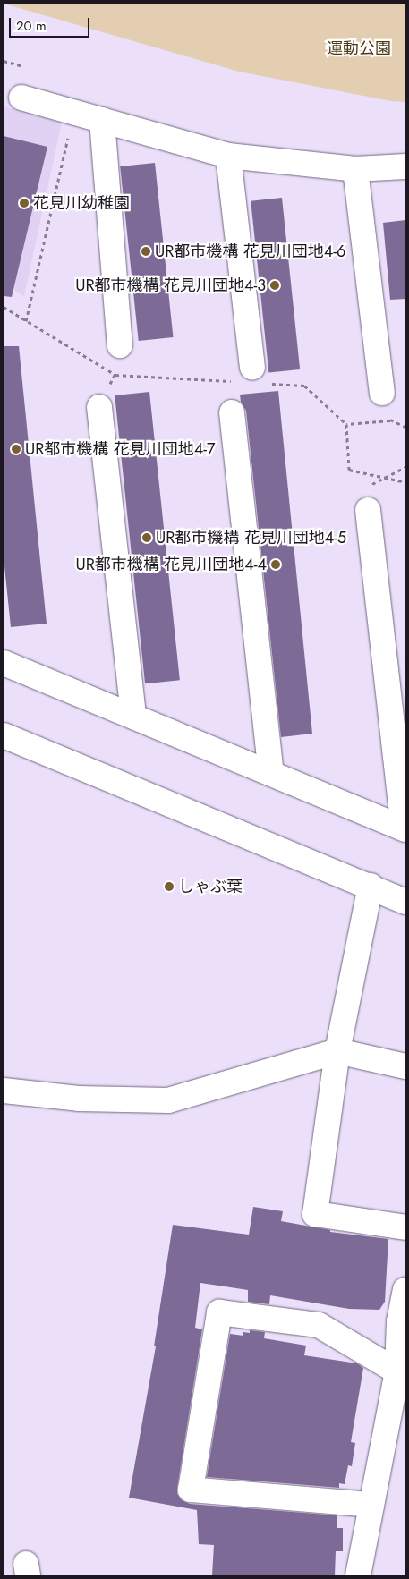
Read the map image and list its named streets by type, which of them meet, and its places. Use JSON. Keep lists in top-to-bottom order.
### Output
{
  "parks": ["運動公園"],
  "places": [
    "花見川幼稚園",
    "UR都市機構 花見川団地4-6",
    "UR都市機構 花見川団地4-3",
    "UR都市機構 花見川団地4-7",
    "UR都市機構 花見川団地4-5",
    "UR都市機構 花見川団地4-4",
    "しゃぶ葉"
  ],
  "scale_bar": "20 m"
}
